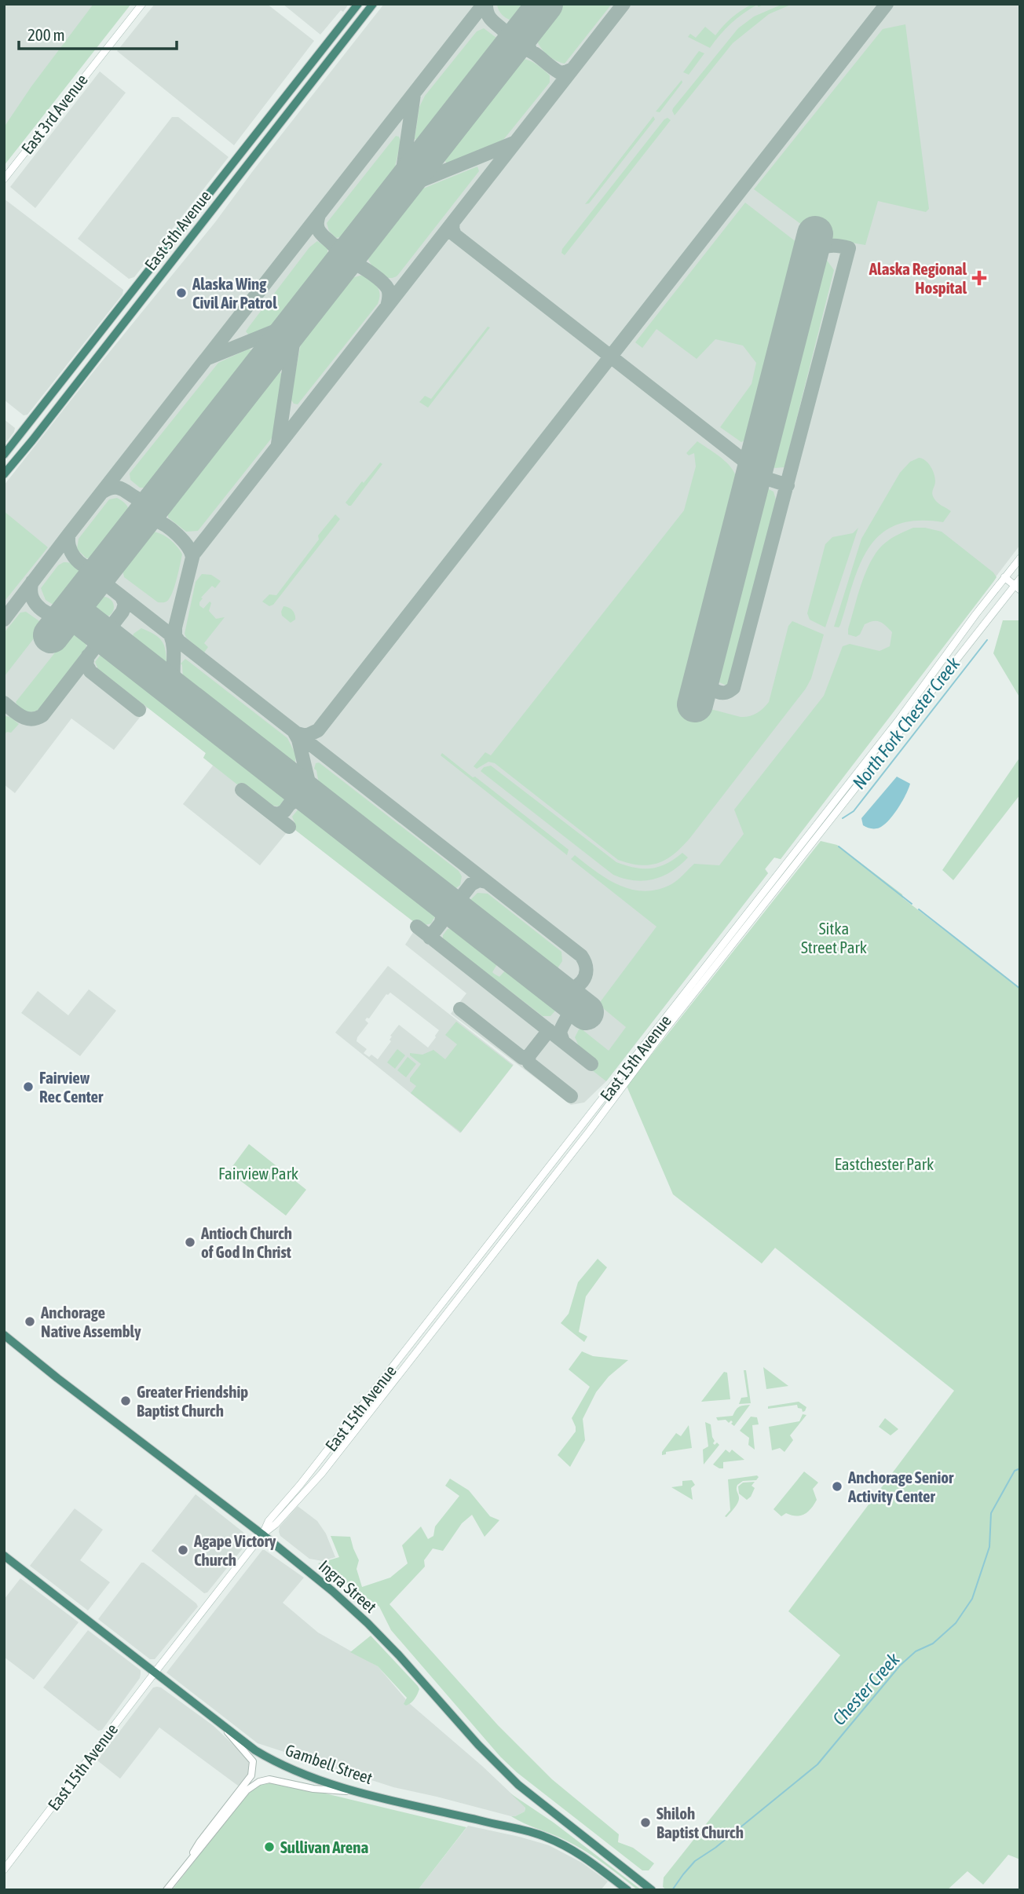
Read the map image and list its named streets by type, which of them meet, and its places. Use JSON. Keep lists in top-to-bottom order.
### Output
{
  "streets": {
    "highway": ["East 5th Avenue", "Ingra Street", "Gambell Street"],
    "main road": ["East 3rd Avenue", "East 15th Avenue"]
  },
  "crossings": [
    ["East 15th Avenue", "Ingra Street"],
    ["East 15th Avenue", "Gambell Street"]
  ],
  "water": ["North Fork Chester Creek", "Chester Creek"],
  "parks": ["Sitka Street Park", "Eastchester Park", "Fairview Park"],
  "places": {
    "health": ["Alaska Regional Hospital"],
    "other": [
      "Alaska Wing Civil Air Patrol",
      "Fairview Rec Center",
      "Antioch Church of God In Christ",
      "Anchorage Native Assembly",
      "Greater Friendship Baptist Church",
      "Anchorage Senior Activity Center",
      "Agape Victory Church",
      "Shiloh Baptist Church",
      "Sullivan Arena"
    ]
  },
  "scale_bar": "200 m"
}
